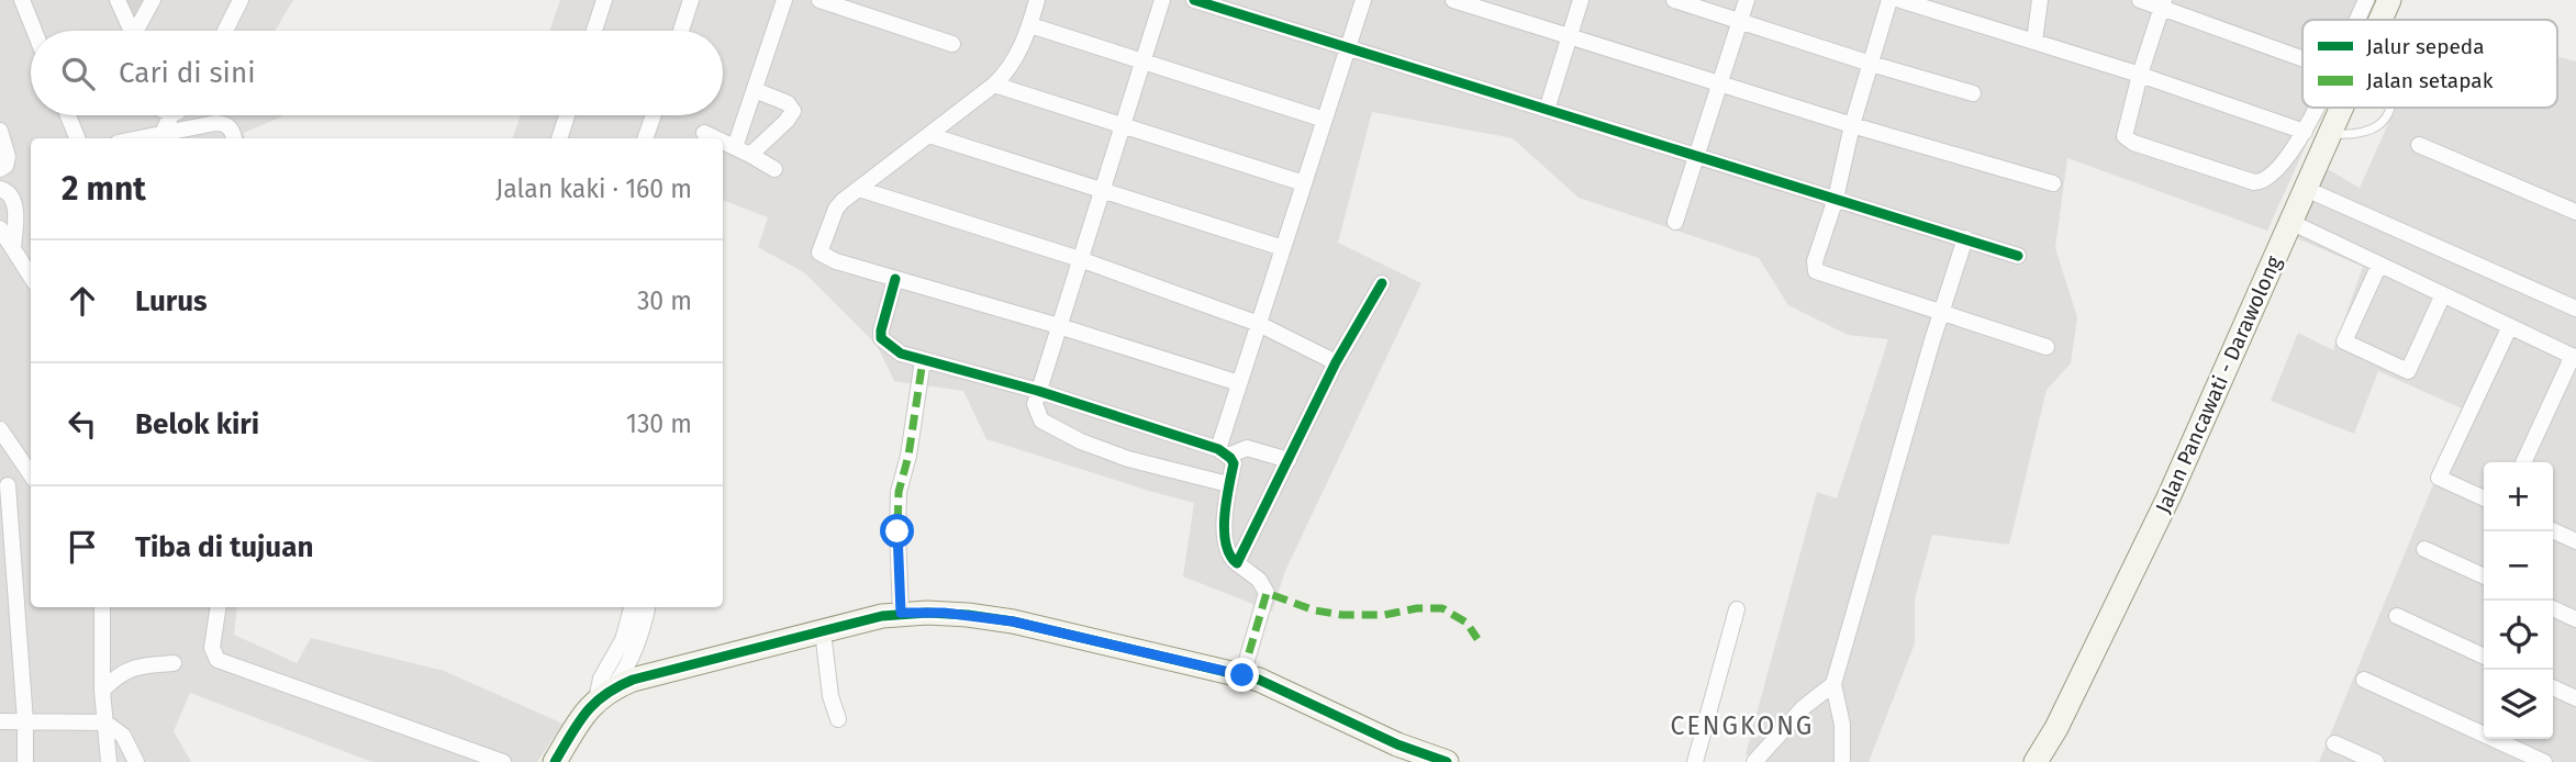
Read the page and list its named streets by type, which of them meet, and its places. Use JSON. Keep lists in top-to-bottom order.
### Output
{
  "streets": {
    "street": ["Jalan Pancawati - Darawolong"]
  },
  "districts": ["CENGKONG"],
  "legend": ["Jalur sepeda", "Jalan setapak"],
  "page": {
    "search": "Cari di sini",
    "heading": ["2 mnt", "Jalan kaki · 160 m"],
    "list": [
      ["Lurus", "30 m"],
      ["Belok kiri", "130 m"],
      "Tiba di tujuan"
    ],
    "map_buttons": ["+", "−"]
  }
}
